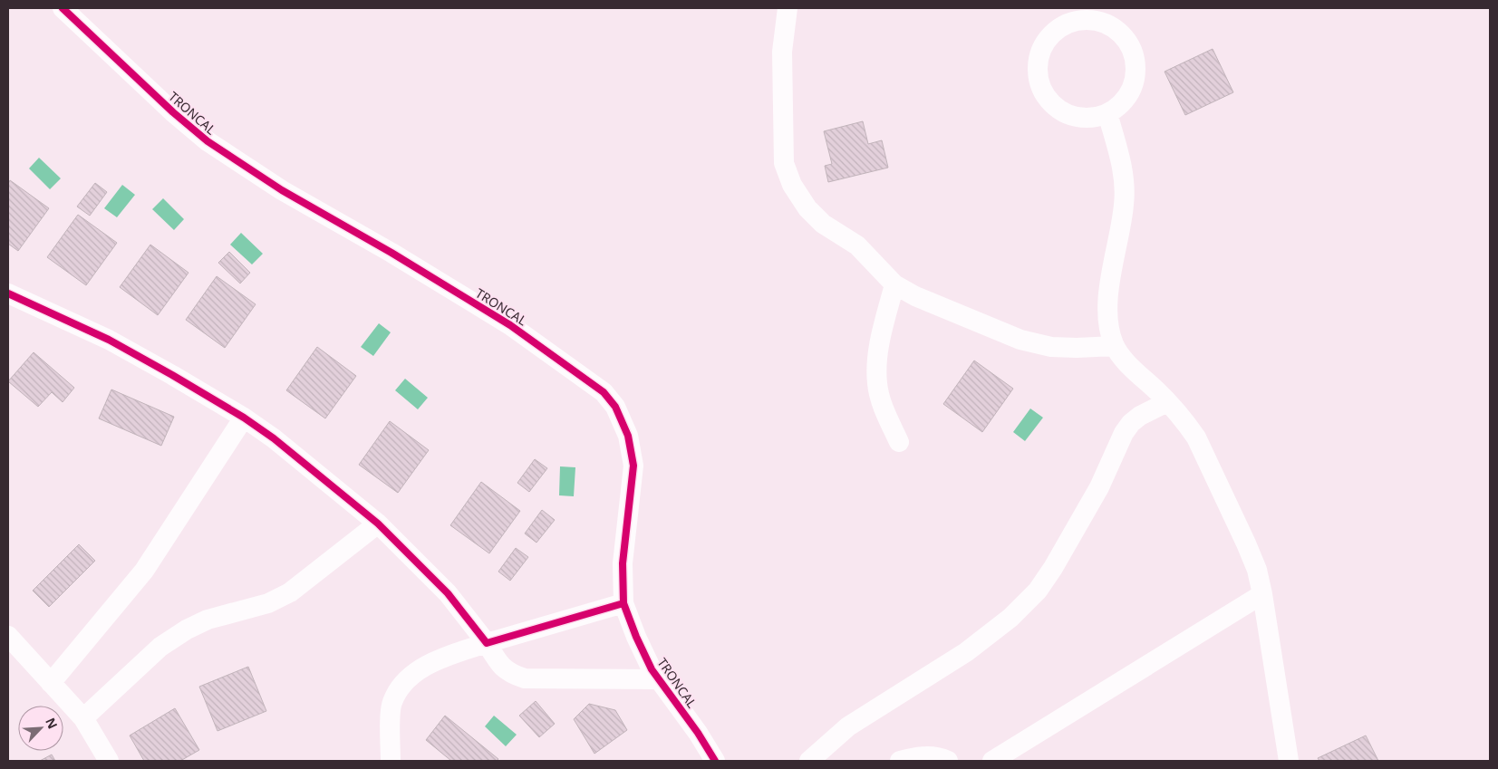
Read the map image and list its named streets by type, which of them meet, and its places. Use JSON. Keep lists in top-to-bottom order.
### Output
{
  "streets": {
    "street": ["TRONCAL"]
  },
  "north": "top right"
}
